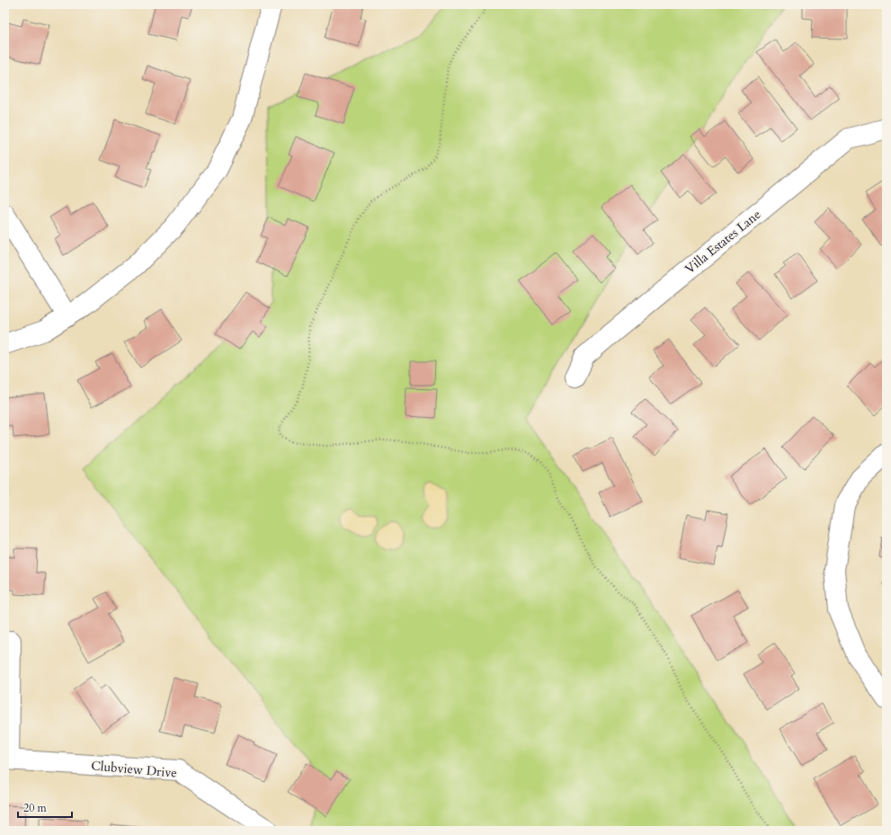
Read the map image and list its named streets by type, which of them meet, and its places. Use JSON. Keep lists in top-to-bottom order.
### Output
{
  "streets": {
    "street": ["Villa Estates Lane", "Clubview Drive"]
  },
  "scale_bar": "20 m"
}
